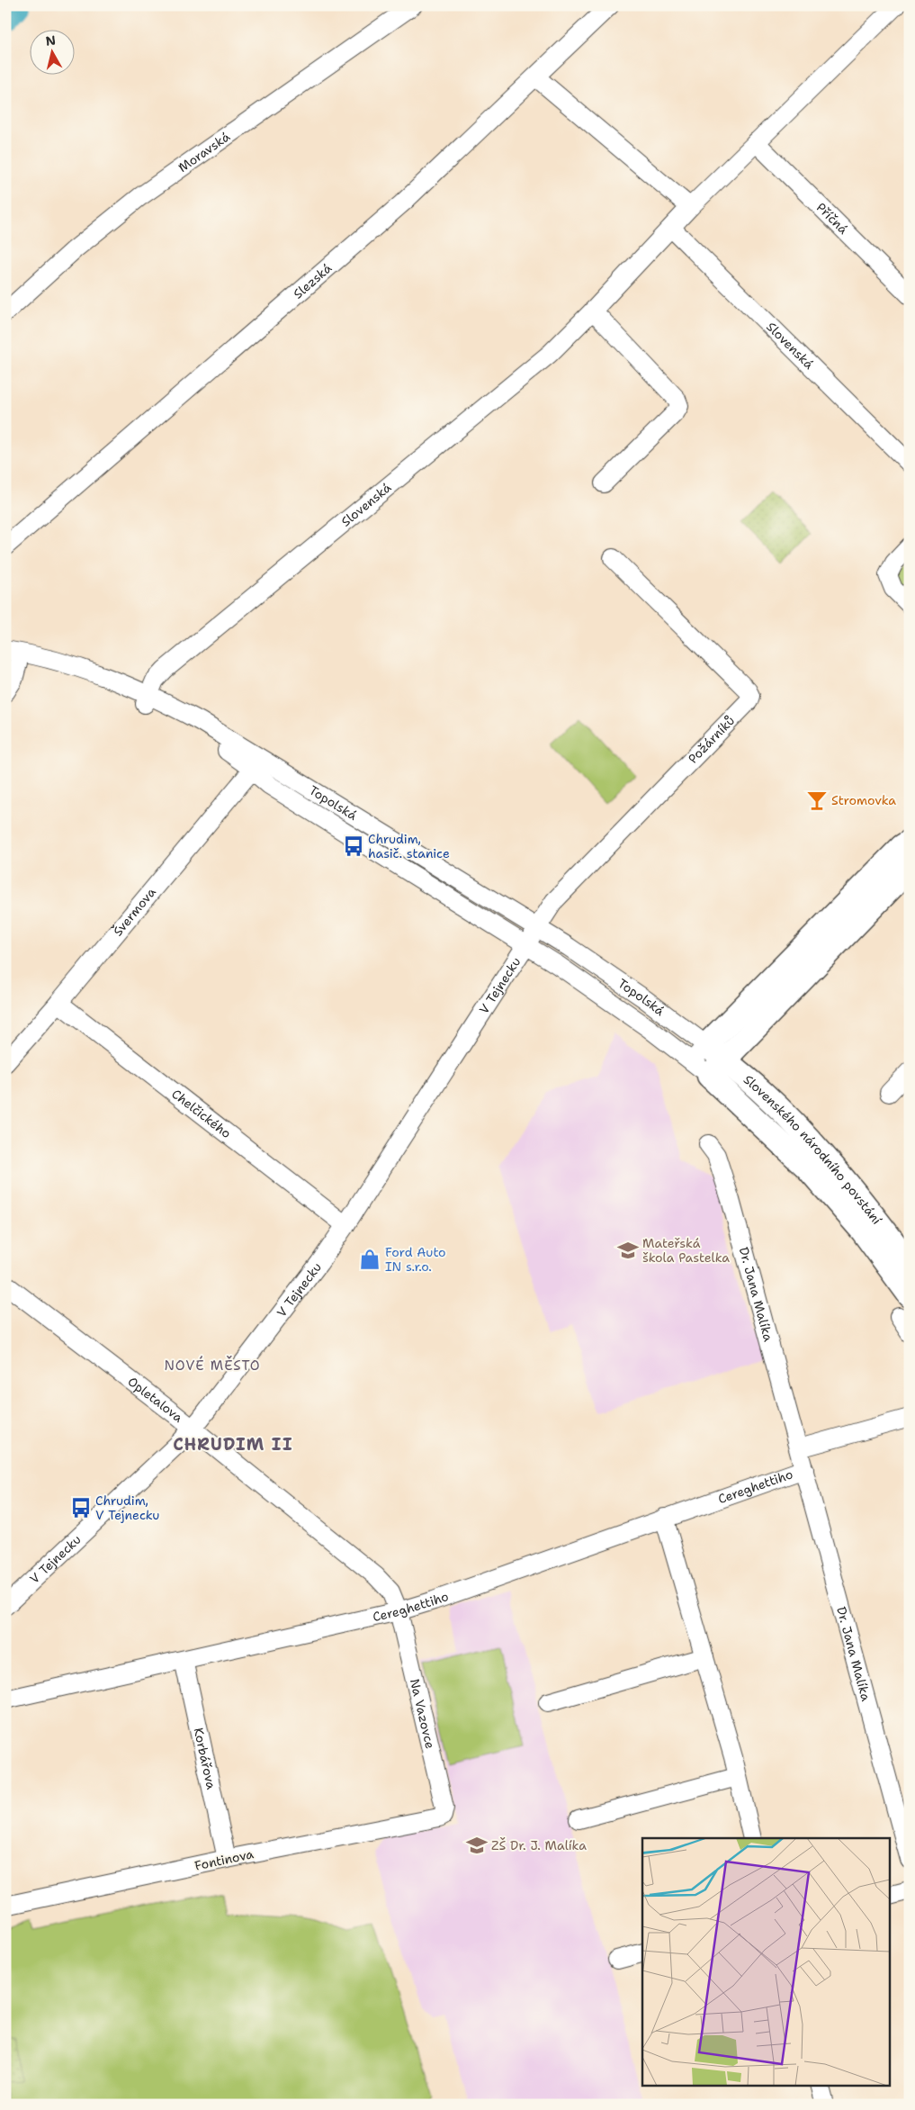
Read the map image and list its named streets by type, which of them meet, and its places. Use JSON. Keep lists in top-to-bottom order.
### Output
{
  "streets": {
    "main road": ["Slovenského národního povstání"],
    "street": [
      "Moravská",
      "Příčná",
      "Slezská",
      "Slovenská",
      "Požárníků",
      "Topolská",
      "Švermova",
      "V Tejnecku",
      "Chelčického",
      "Dr. Jana Malíka",
      "Opletalova",
      "Cereghettiho",
      "Na Vazovce",
      "Korbářova",
      "Fontinova"
    ]
  },
  "crossings": [
    ["Příčná", "Slovenská"],
    ["Slovenská", "Topolská"],
    ["Požárníků", "Topolská"],
    ["Požárníků", "V Tejnecku"],
    ["Topolská", "Švermova"],
    ["Topolská", "V Tejnecku"],
    ["Topolská", "Slovenského národního povstání"],
    ["Švermova", "Chelčického"],
    ["V Tejnecku", "Chelčického"],
    ["V Tejnecku", "Opletalova"],
    ["Dr. Jana Malíka", "Cereghettiho"],
    ["Opletalova", "Cereghettiho"],
    ["Opletalova", "Na Vazovce"],
    ["Cereghettiho", "Na Vazovce"],
    ["Cereghettiho", "Korbářova"],
    ["Na Vazovce", "Fontinova"],
    ["Korbářova", "Fontinova"]
  ],
  "districts": ["NOVÉ MĚSTO", "CHRUDIM II"],
  "places": {
    "bar": ["Stromovka"],
    "bus stop": ["Chrudim, hasič. stanice", "Chrudim, V Tejnecku"],
    "school or university": ["Mateřská škola Pastelka", "ZŠ Dr. J. Malíka"],
    "shop": ["Ford Auto IN s.r.o."]
  },
  "north": "top"
}
